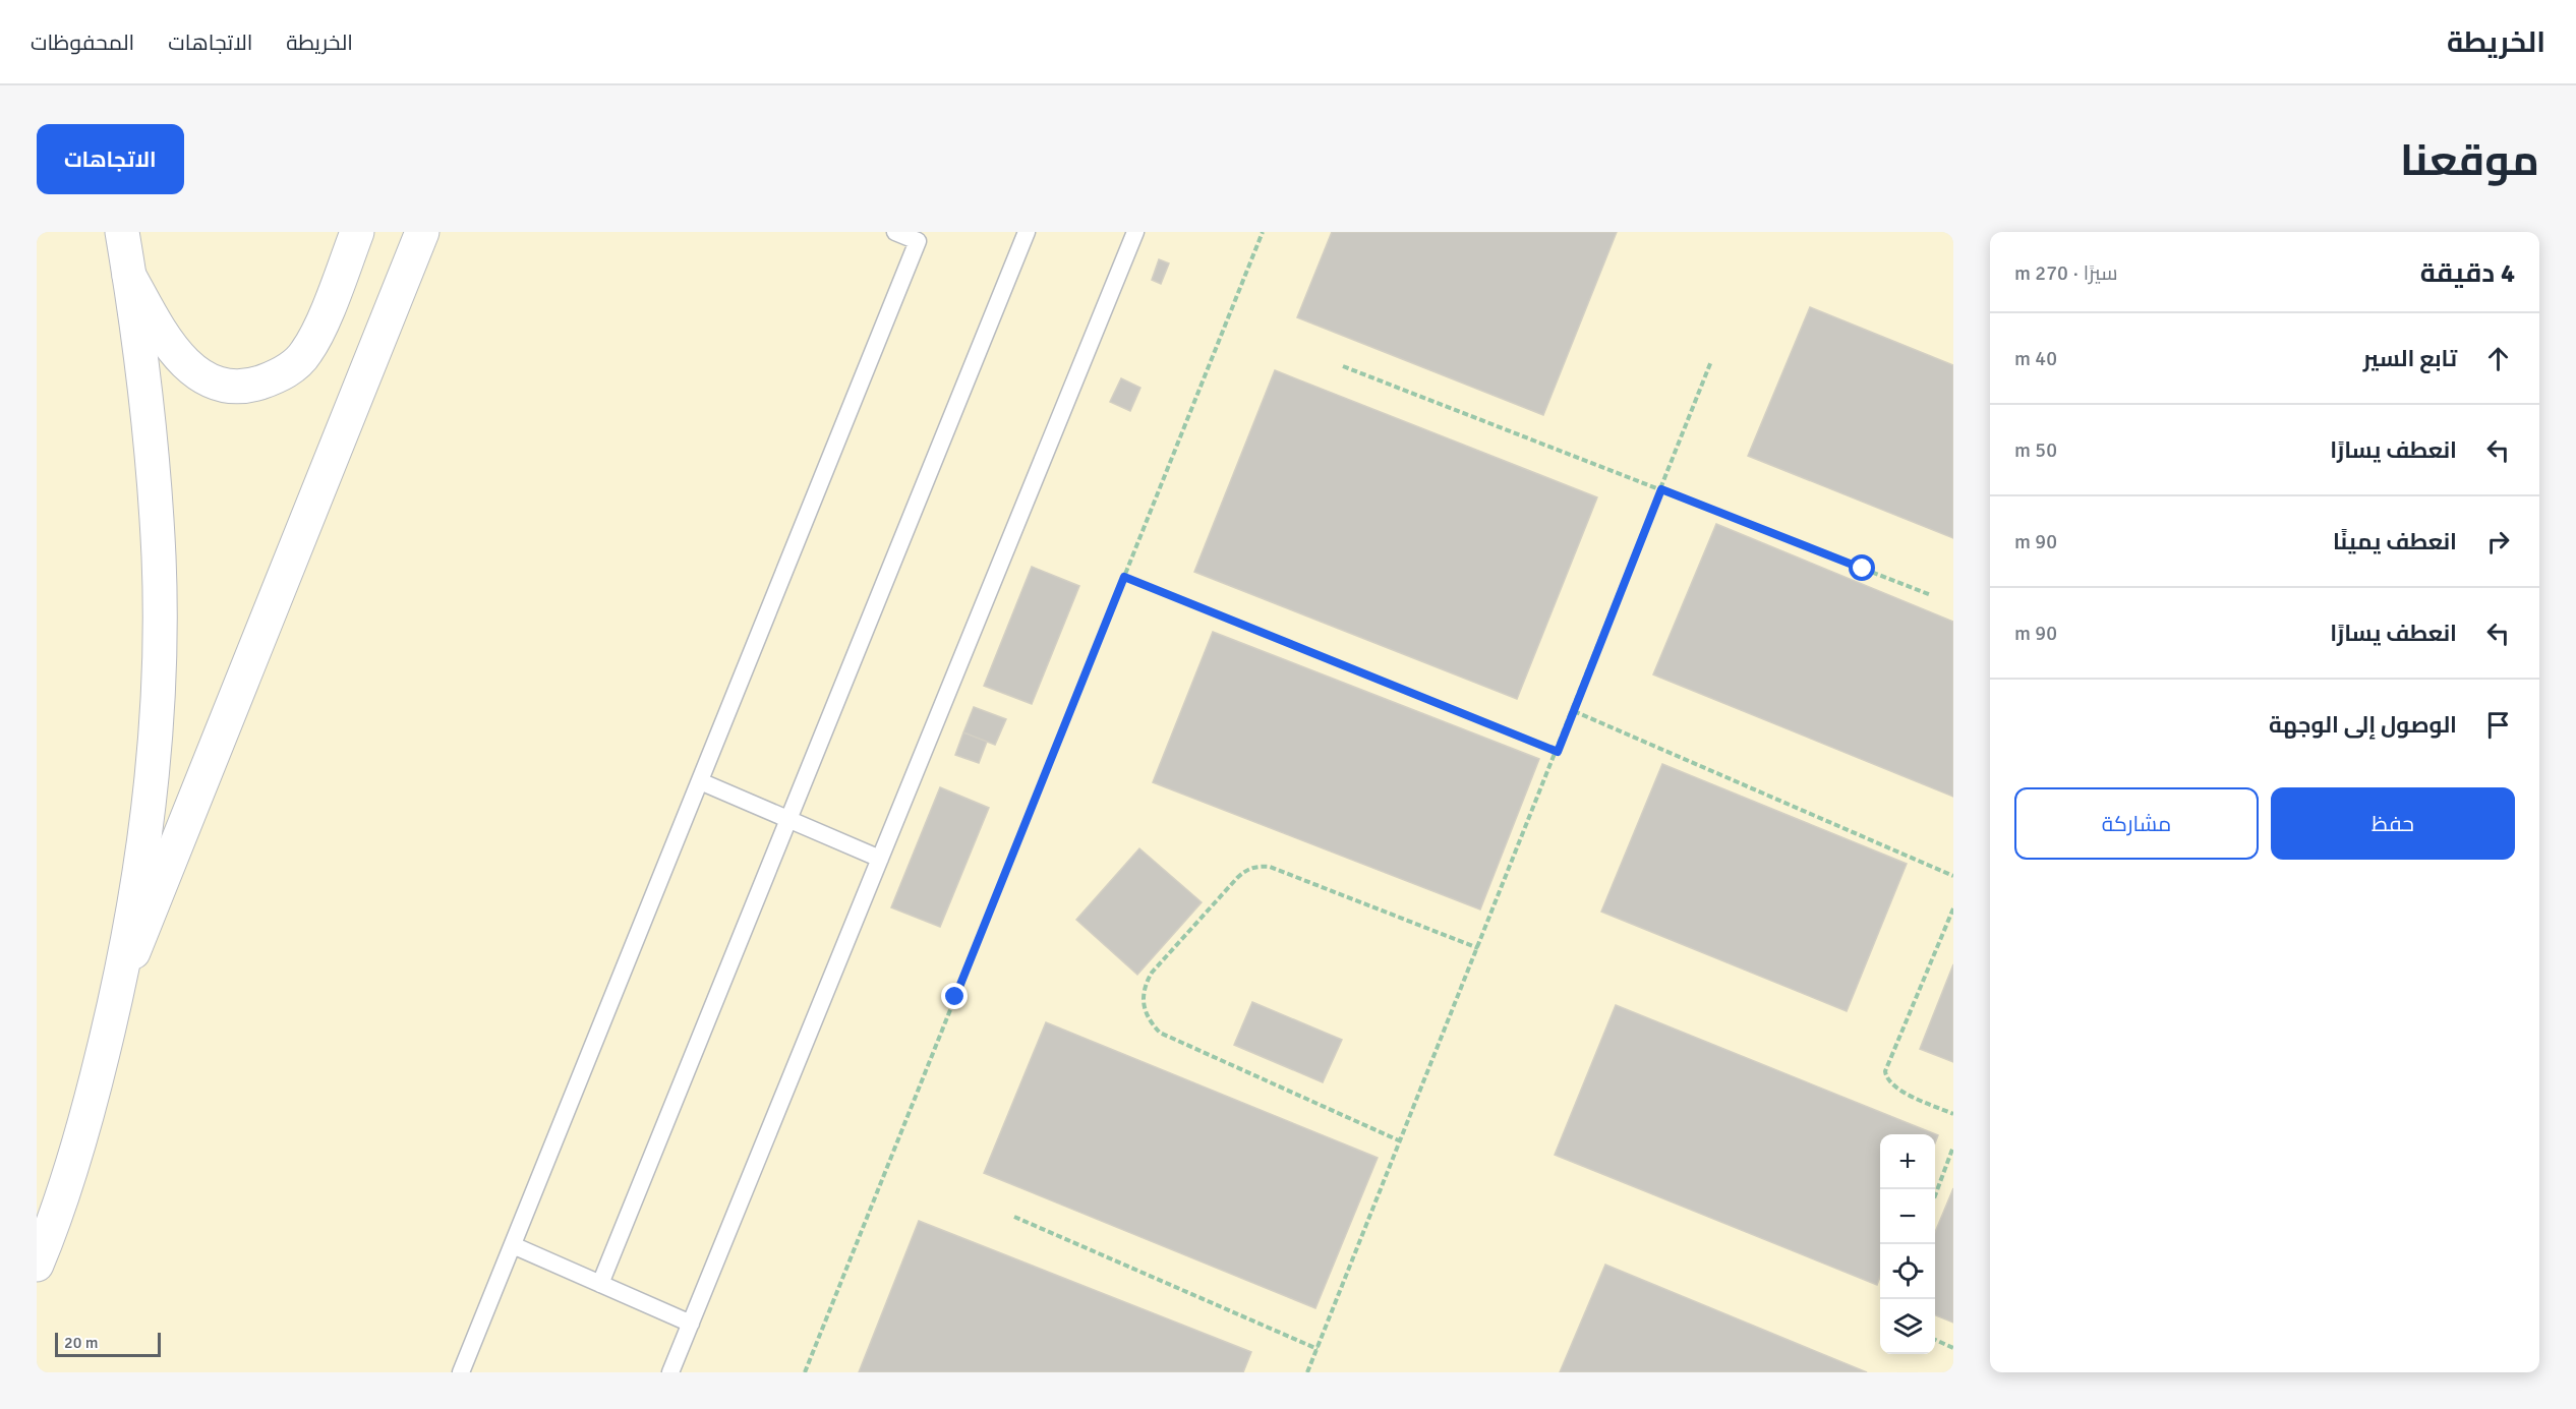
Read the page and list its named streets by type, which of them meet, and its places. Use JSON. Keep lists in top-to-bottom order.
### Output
{
  "scale_bar": "20 m",
  "page": {
    "header": "الخريطة",
    "nav": ["الخريطة", "الاتجاهات", "المحفوظات"],
    "title": "موقعنا",
    "buttons": [
      "الاتجاهات",
      ["حفظ", "مشاركة"]
    ],
    "heading": ["4 دقيقة", "سيرًا · 270 m"],
    "list": [
      ["تابع السير", "40 m"],
      ["انعطف يسارًا", "50 m"],
      ["انعطف يمينًا", "90 m"],
      ["انعطف يسارًا", "90 m"],
      "الوصول إلى الوجهة"
    ],
    "map_buttons": ["+", "−"],
    "scale": "20 m"
  }
}
